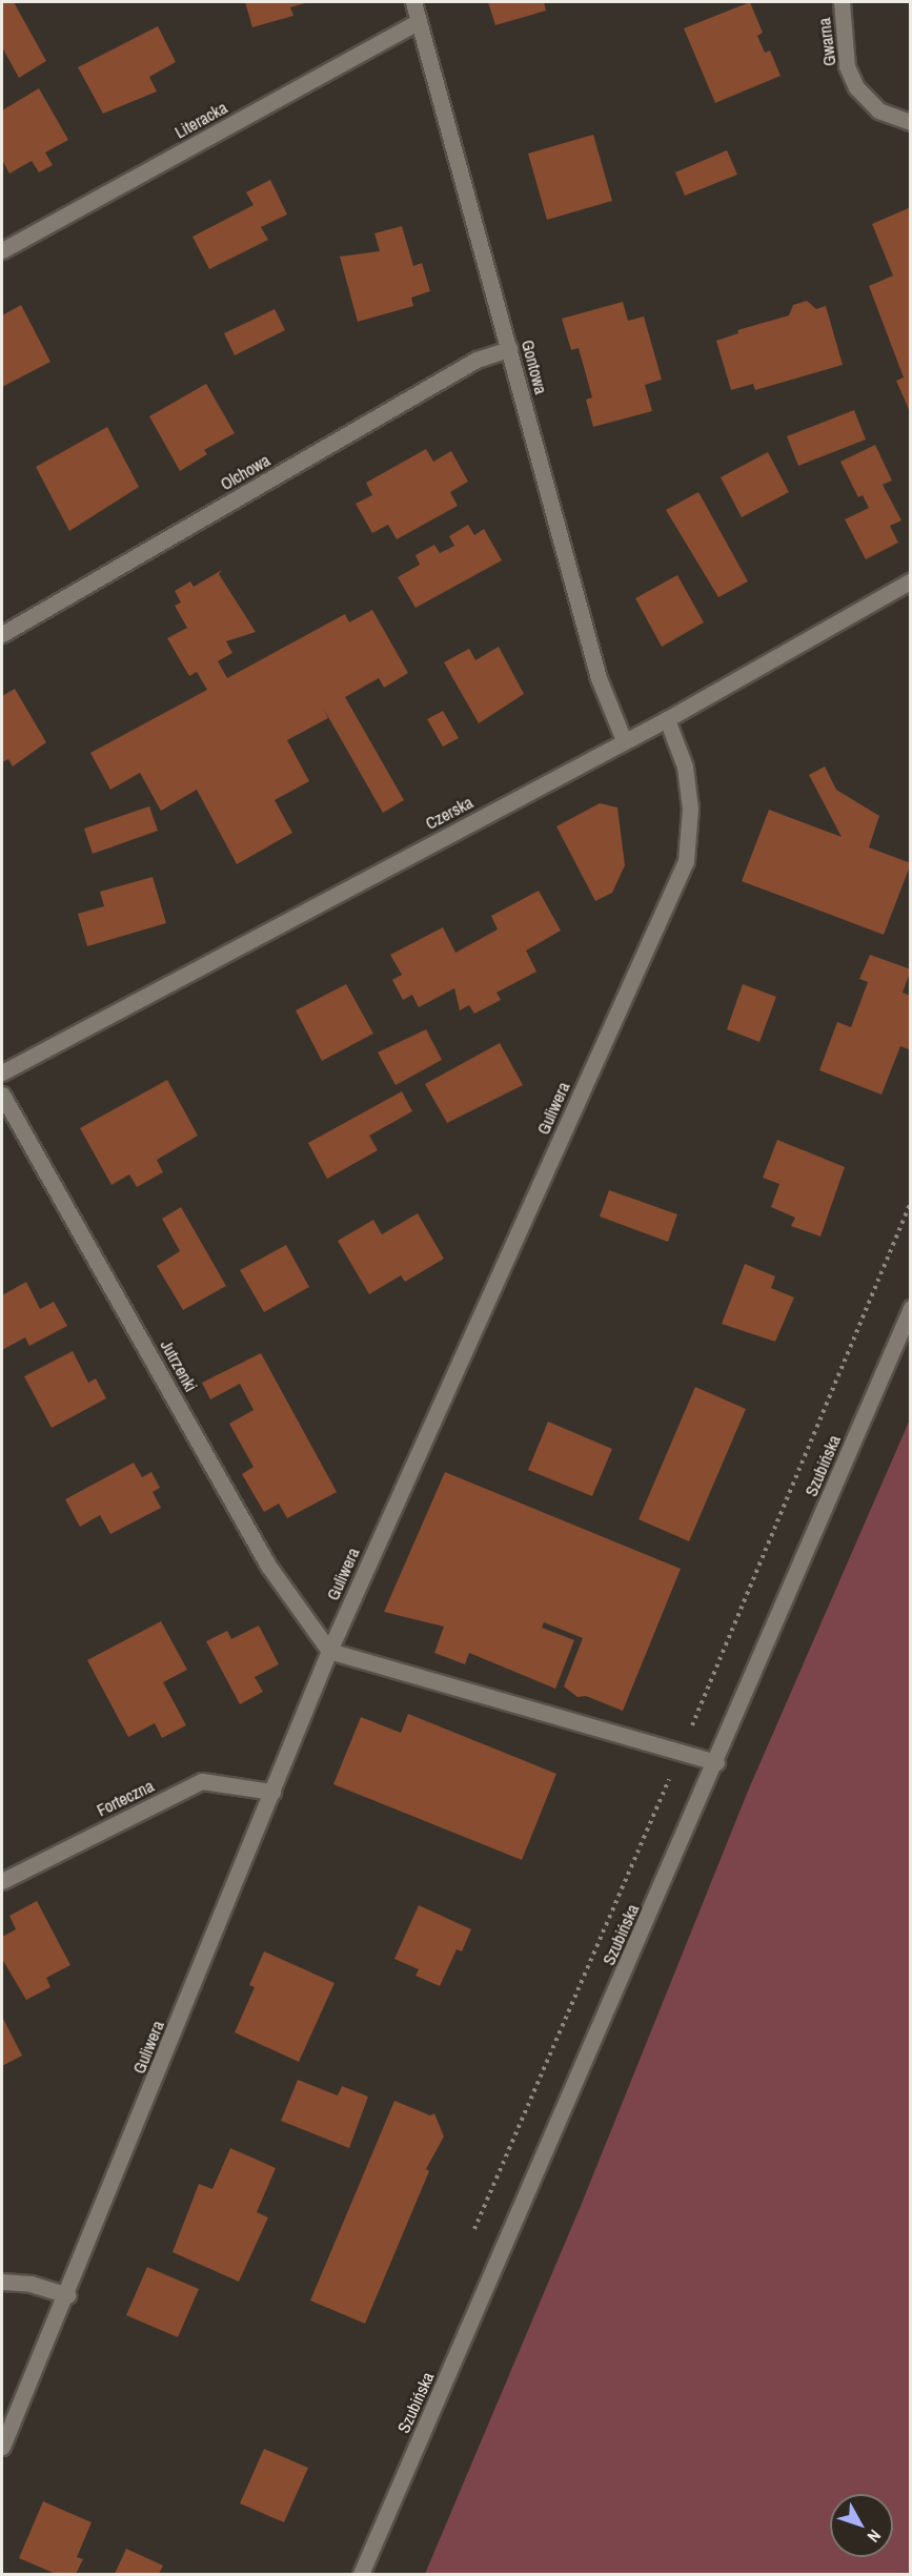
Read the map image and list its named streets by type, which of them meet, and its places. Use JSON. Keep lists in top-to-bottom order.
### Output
{
  "streets": {
    "street": [
      "Gwarna",
      "Literacka",
      "Gontowa",
      "Olchowa",
      "Czerska",
      "Guliwera",
      "Jutrzenki",
      "Szubińska",
      "Forteczna"
    ]
  },
  "crossings": [
    ["Literacka", "Gontowa"],
    ["Gontowa", "Olchowa"],
    ["Gontowa", "Czerska"],
    ["Czerska", "Guliwera"],
    ["Guliwera", "Jutrzenki"],
    ["Guliwera", "Forteczna"]
  ],
  "north": "bottom right"
}
